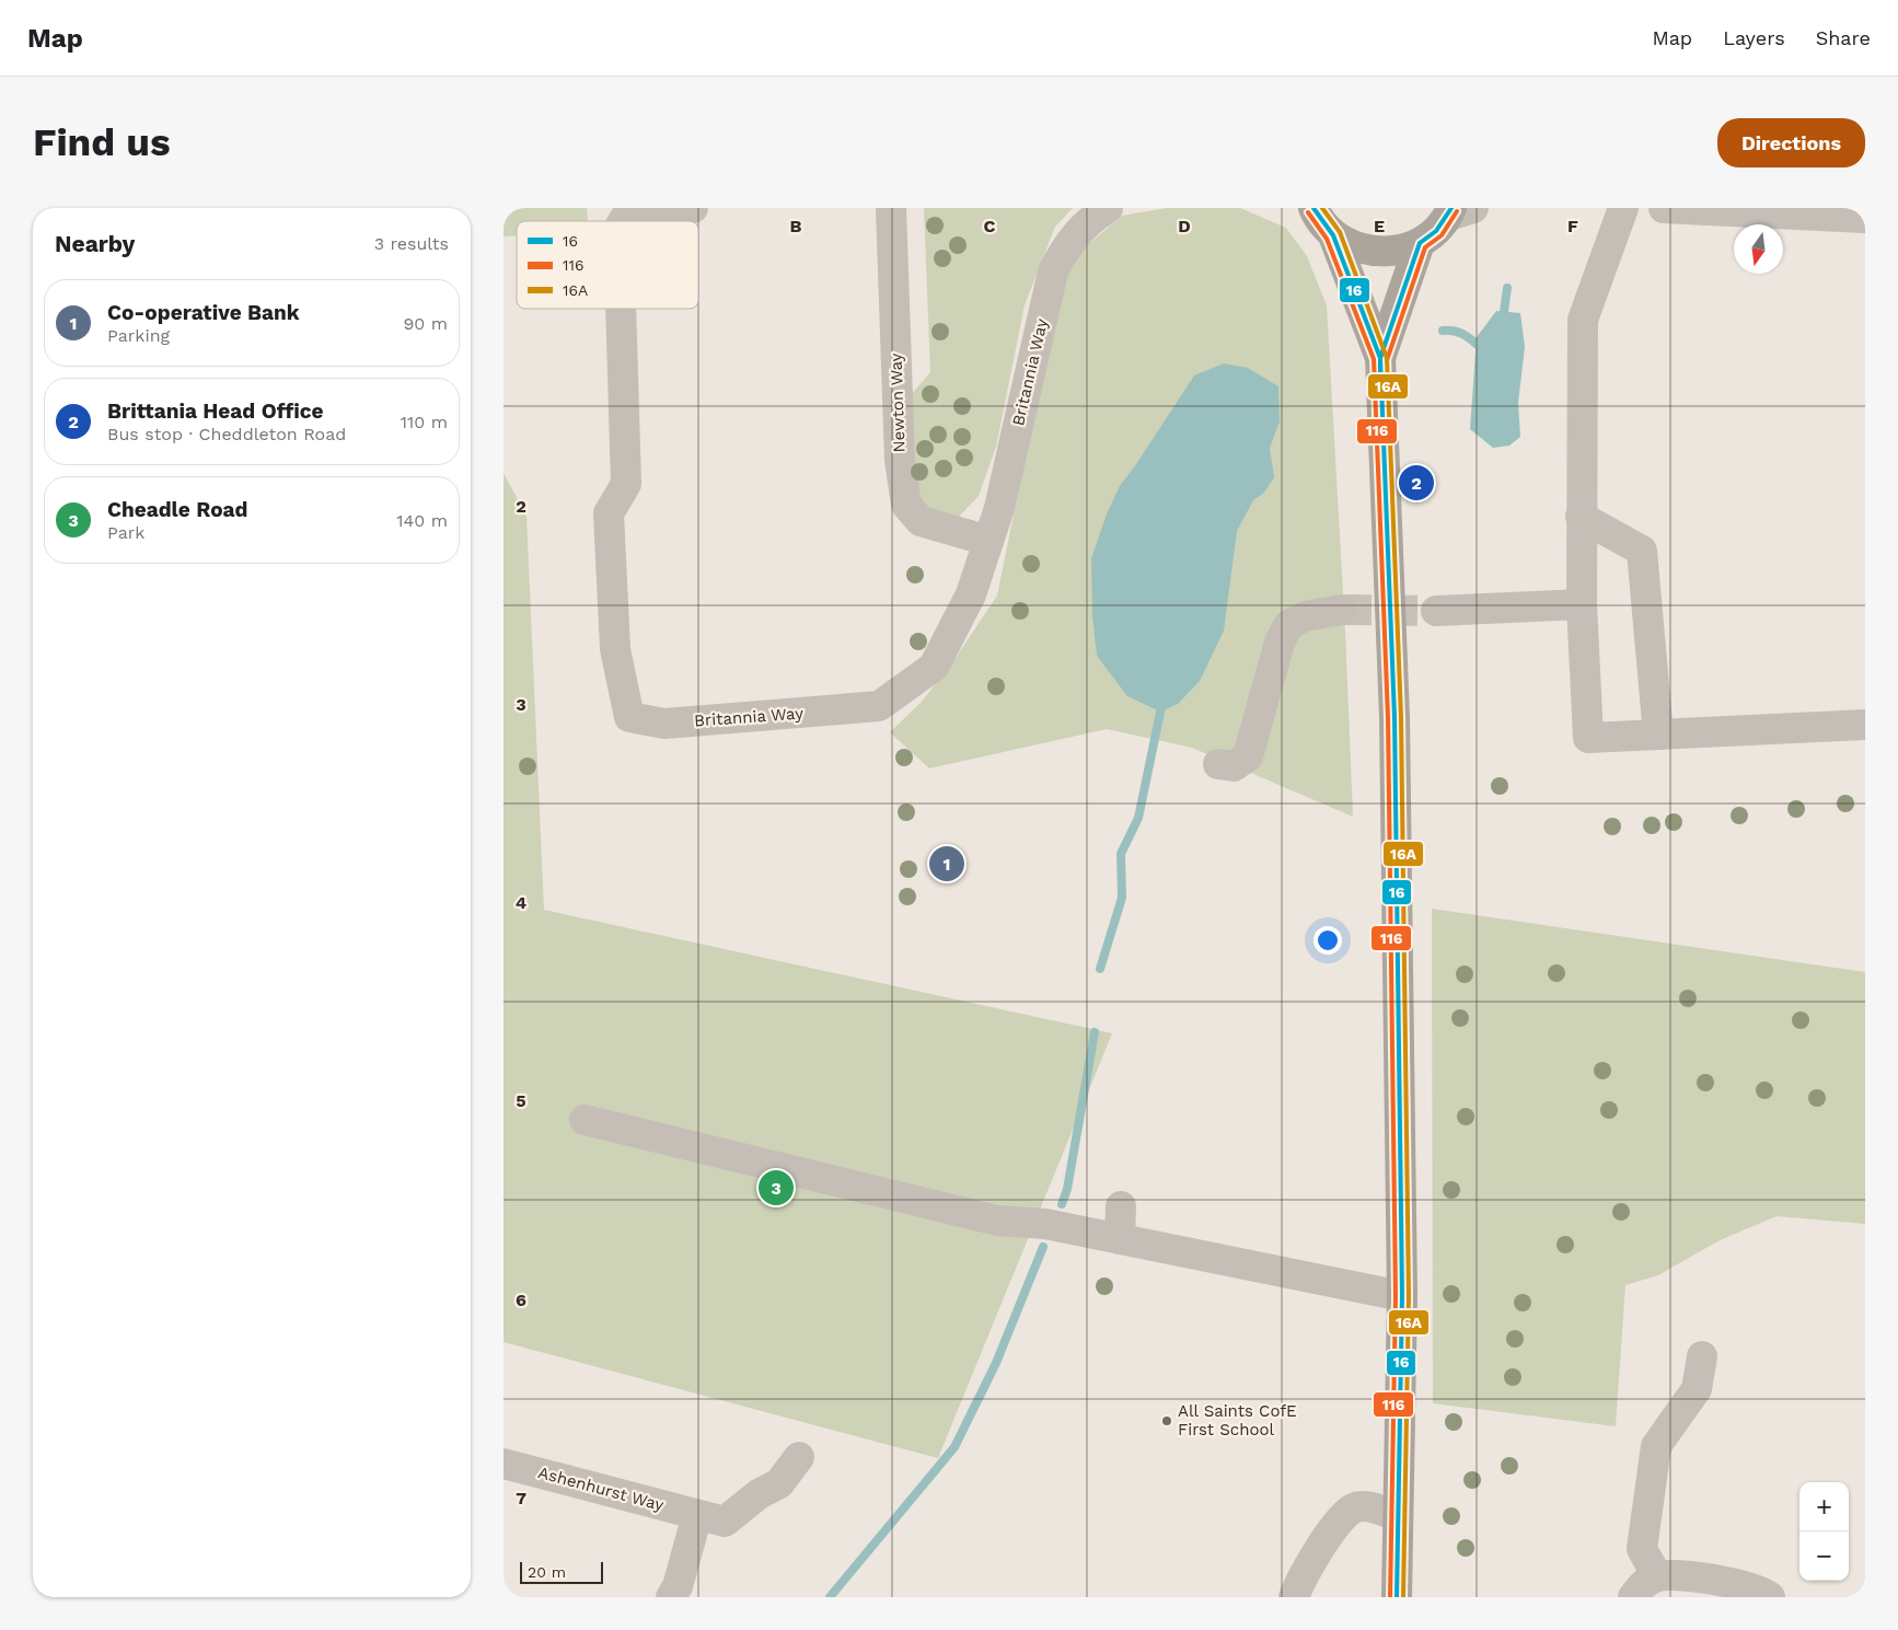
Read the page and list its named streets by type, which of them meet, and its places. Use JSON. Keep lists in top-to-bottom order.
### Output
{
  "streets": {
    "street": ["Britannia Way", "Newton Way", "Ashenhurst Way"]
  },
  "crossings": [
    ["Britannia Way", "Newton Way"]
  ],
  "places": ["All Saints CofE First School"],
  "lines": ["transit line 16", "transit line 16A", "transit line 116"],
  "legend": ["16", "116", "16A"],
  "scale_bar": "20 m",
  "north": "bottom",
  "page": {
    "header": "Map",
    "nav": ["Map", "Layers", "Share"],
    "buttons": "Directions",
    "title": "Find us",
    "heading": ["Nearby", "3 results"],
    "list": [
      {
        "mark": "1",
        "name": "Co-operative Bank",
        "note": "Parking",
        "value": "90 m"
      },
      {
        "mark": "2",
        "name": "Brittania Head Office",
        "note": "Bus stop · Cheddleton Road",
        "value": "110 m"
      },
      {
        "mark": "3",
        "name": "Cheadle Road",
        "note": "Park",
        "value": "140 m"
      }
    ],
    "pins": ["2", "1", "3"],
    "map_buttons": ["+", "−"],
    "scale": "20 m"
  },
  "grid": {
    "columns": [
      "B",
      "C",
      "D",
      "E",
      "F"
    ],
    "rows": [
      "2",
      "3",
      "4",
      "5",
      "6",
      "7"
    ]
  }
}
